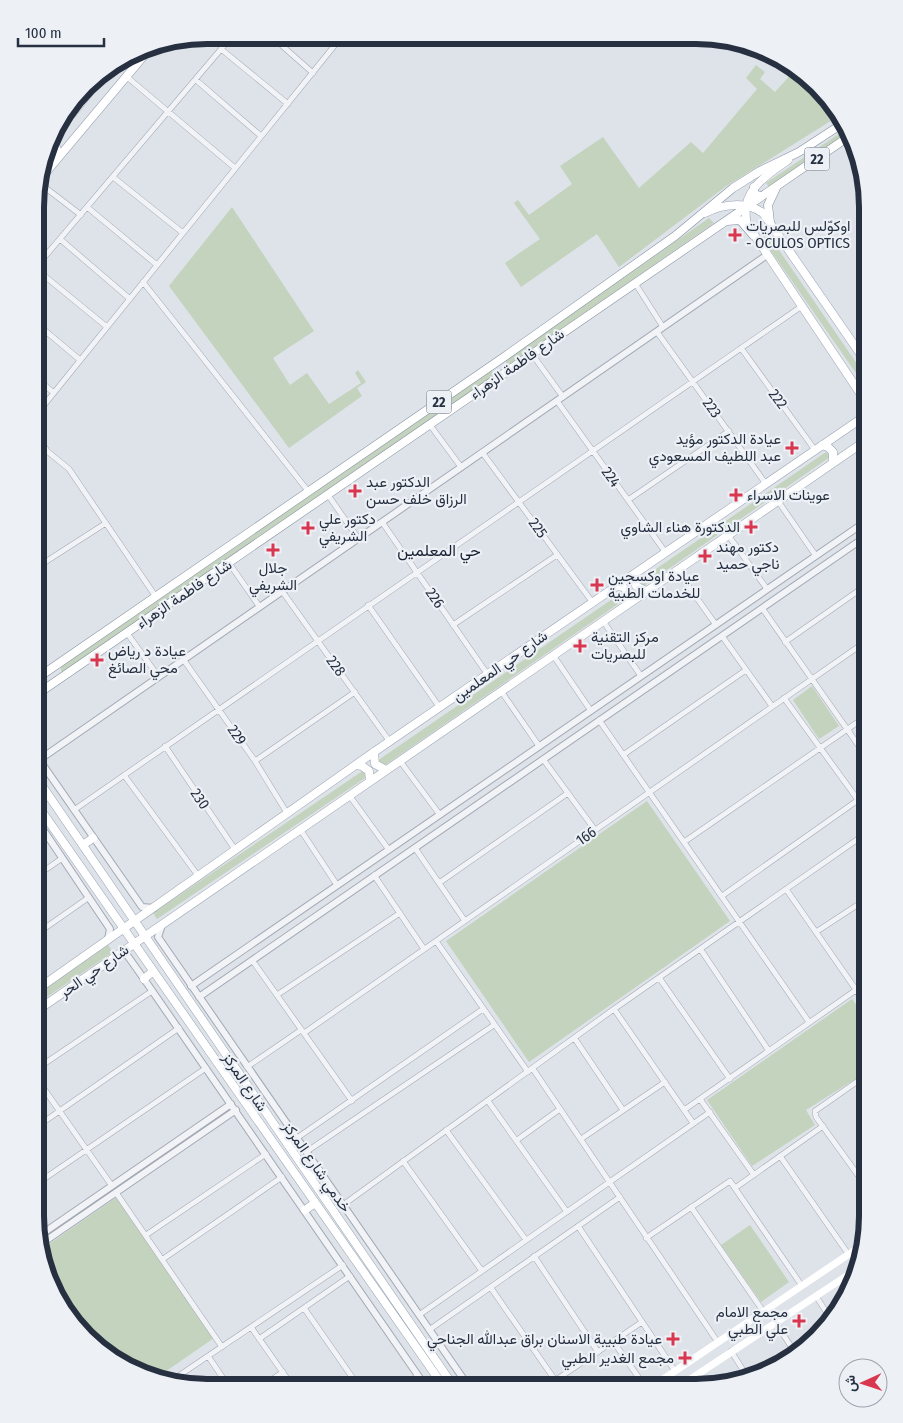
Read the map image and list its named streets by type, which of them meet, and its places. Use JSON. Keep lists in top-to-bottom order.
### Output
{
  "streets": {
    "main road": [
      "22",
      "شارع فاطمة الزهراء",
      "شارع حي المعلمين",
      "شارع حي الحر",
      "شارع المركز"
    ],
    "street": [
      "222",
      "223",
      "224",
      "225",
      "226",
      "228",
      "229",
      "230",
      "166",
      "خدمي شارع المركز"
    ]
  },
  "crossings": [
    ["شارع فاطمة الزهراء", "224"],
    ["222", "شارع حي المعلمين"],
    ["223", "شارع حي المعلمين"],
    ["224", "شارع حي المعلمين"],
    ["225", "شارع حي المعلمين"],
    ["226", "شارع حي المعلمين"],
    ["228", "شارع حي المعلمين"],
    ["شارع حي المعلمين", "229"],
    ["شارع حي المعلمين", "230"],
    ["شارع حي المعلمين", "شارع حي الحر"],
    ["شارع حي المعلمين", "شارع المركز"],
    ["شارع حي المعلمين", "خدمي شارع المركز"],
    ["166", "خدمي شارع المركز"],
    ["شارع حي الحر", "شارع المركز"]
  ],
  "districts": ["حي المعلمين"],
  "places": {
    "health": [
      "اوكوّلس للبصريات - OCULOS OPTICS",
      "عيادة الدكتور مؤيد عبد اللطيف المسعودي",
      "الدكتور عبد الرزاق خلف حسن",
      "عوينات الاسراء",
      "الدكتورة هناء الشاوي",
      "دكتور علي الشريفي",
      "جلال الشريفي",
      "دكتور مهند ناجي حميد",
      "عيادة اوكسجين للخدمات الطبية",
      "مركز التقنية للبصريات",
      "عيادة د رياض محي الصائغ",
      "مجمع الامام علي الطبي",
      "عيادة طبيبة الاسنان براق عبدالله الجناحي",
      "مجمع الغدير الطبي"
    ]
  },
  "scale_bar": "100 m",
  "north": "left"
}
